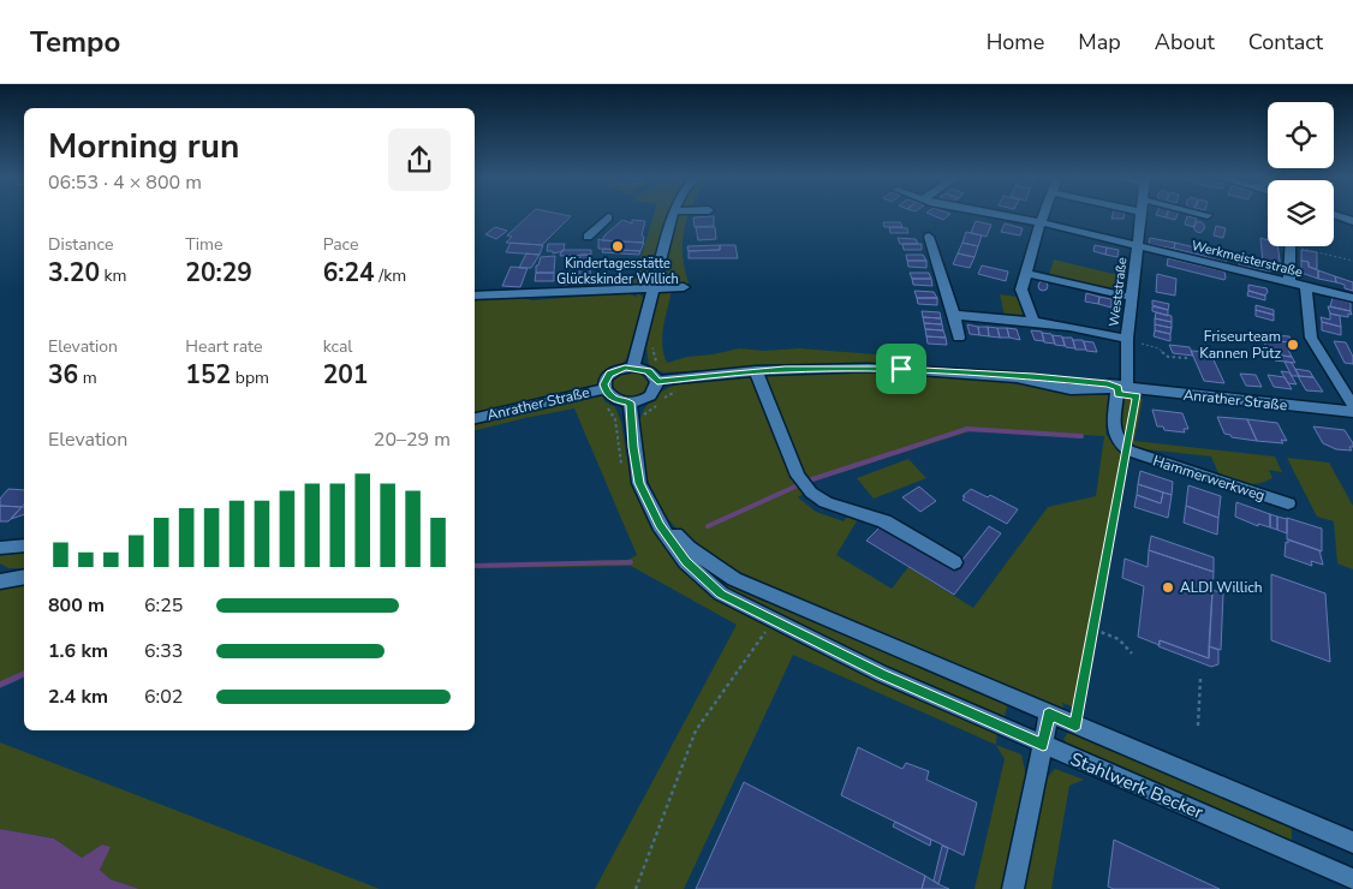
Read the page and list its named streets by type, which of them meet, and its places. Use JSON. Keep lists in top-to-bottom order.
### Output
{
  "streets": {
    "street": [
      "Werkmeisterstraße",
      "Weststraße",
      "Anrather Straße",
      "Hammerwerkweg",
      "Stahlwerk Becker"
    ]
  },
  "crossings": [
    ["Werkmeisterstraße", "Weststraße"],
    ["Weststraße", "Anrather Straße"],
    ["Anrather Straße", "Stahlwerk Becker"]
  ],
  "places": ["Kindertagesstätte Glückskinder Willich", "Friseurteam Kannen Pütz", "ALDI Willich"],
  "page": {
    "header": "Tempo",
    "nav": [
      "Home",
      "Map",
      "About",
      "Contact"
    ],
    "heading": ["Morning run", "06:53 · 4 × 800 m"],
    "stats": [
      ["Distance", "3.20 km"],
      ["Time", "20:29"],
      ["Pace", "6:24 /km"],
      ["Elevation", "36 m"],
      ["Heart rate", "152 bpm"],
      ["kcal", "201"]
    ],
    "chart": ["Elevation", "20–29 m"],
    "list": [
      {
        "name": "800 m",
        "note": "6:25"
      },
      {
        "name": "1.6 km",
        "note": "6:33"
      },
      {
        "name": "2.4 km",
        "note": "6:02"
      }
    ]
  }
}
